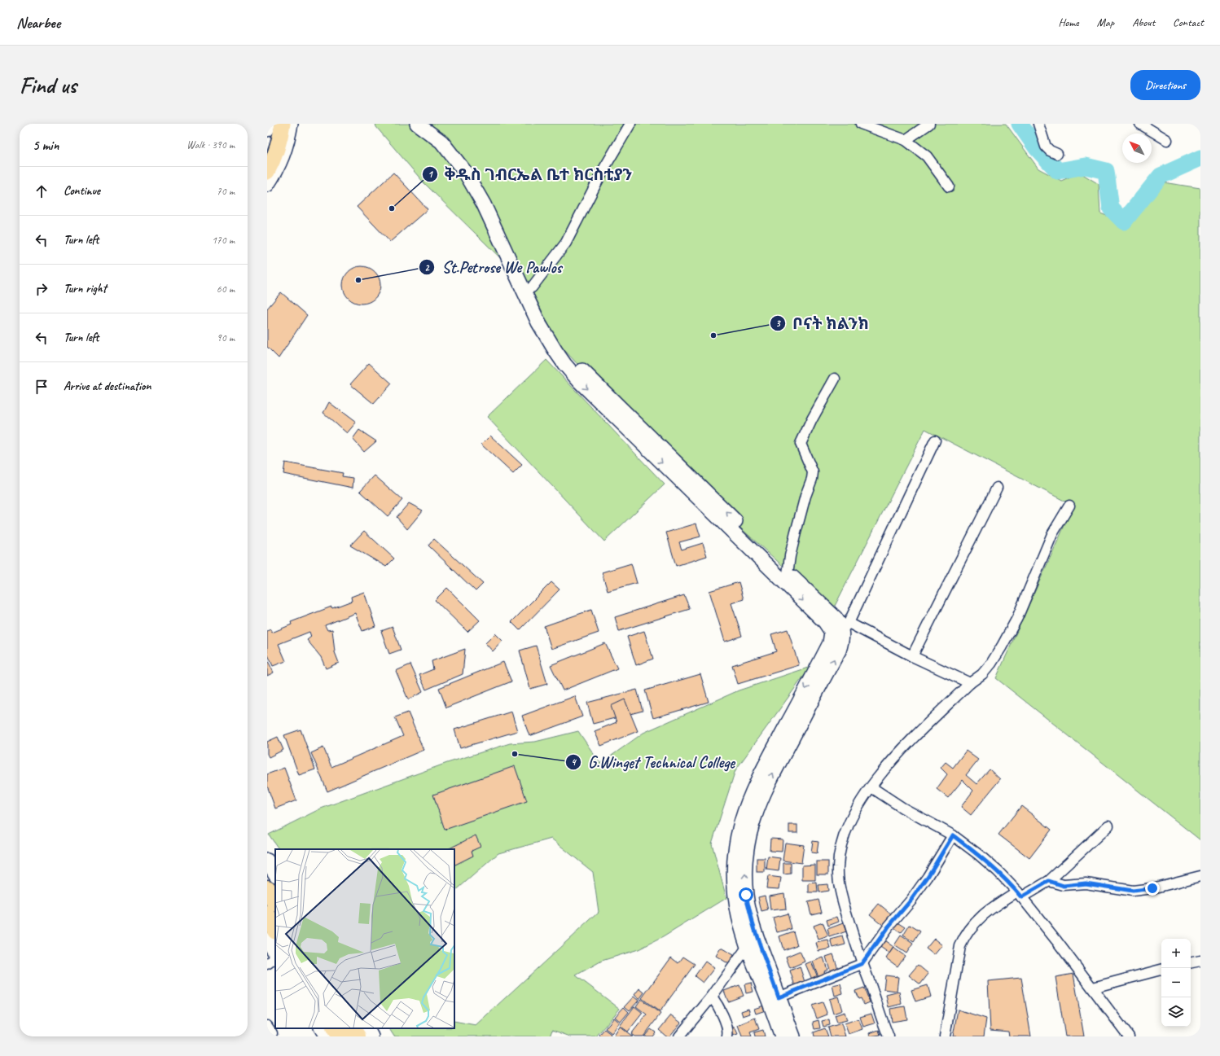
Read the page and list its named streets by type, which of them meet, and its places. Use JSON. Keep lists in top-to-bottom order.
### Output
{
  "places": [
    "ቅዱስ ገብርኤል ቤተ ክርስቲያን",
    "St.Petrose We Pawlos",
    "ቦናት ክልንክ",
    "G.Winget Technical College"
  ],
  "north": "top left",
  "page": {
    "header": "Nearbee",
    "nav": [
      "Home",
      "Map",
      "About",
      "Contact"
    ],
    "buttons": "Directions",
    "title": "Find us",
    "heading": ["5 min", "Walk · 390 m"],
    "list": [
      ["Continue", "70 m"],
      ["Turn left", "170 m"],
      ["Turn right", "60 m"],
      ["Turn left", "90 m"],
      "Arrive at destination"
    ],
    "map_buttons": ["+", "−"]
  }
}
